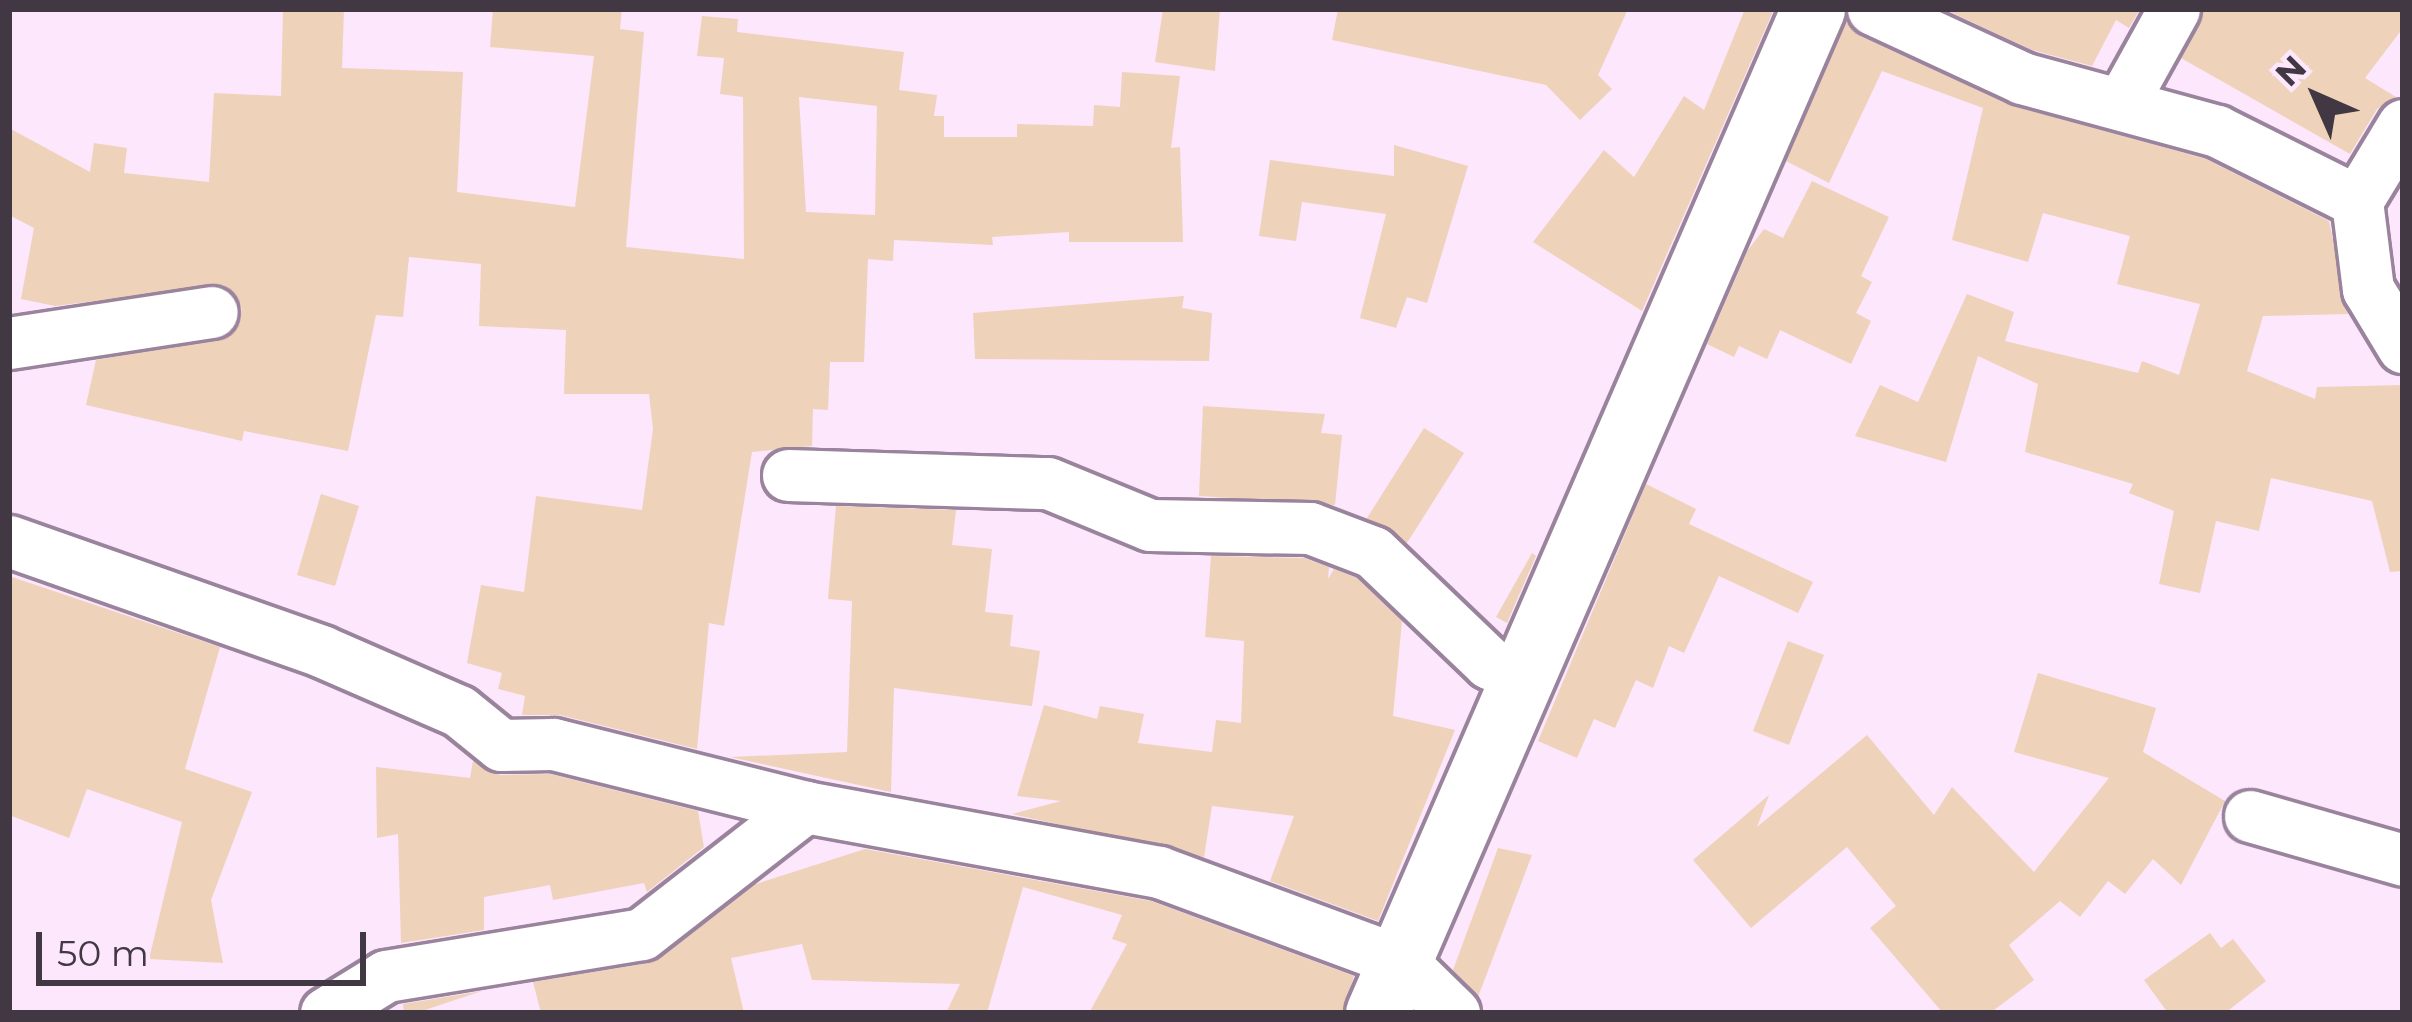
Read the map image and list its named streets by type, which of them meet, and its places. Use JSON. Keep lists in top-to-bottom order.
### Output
{
  "scale_bar": "50 m",
  "north": "top left"
}
